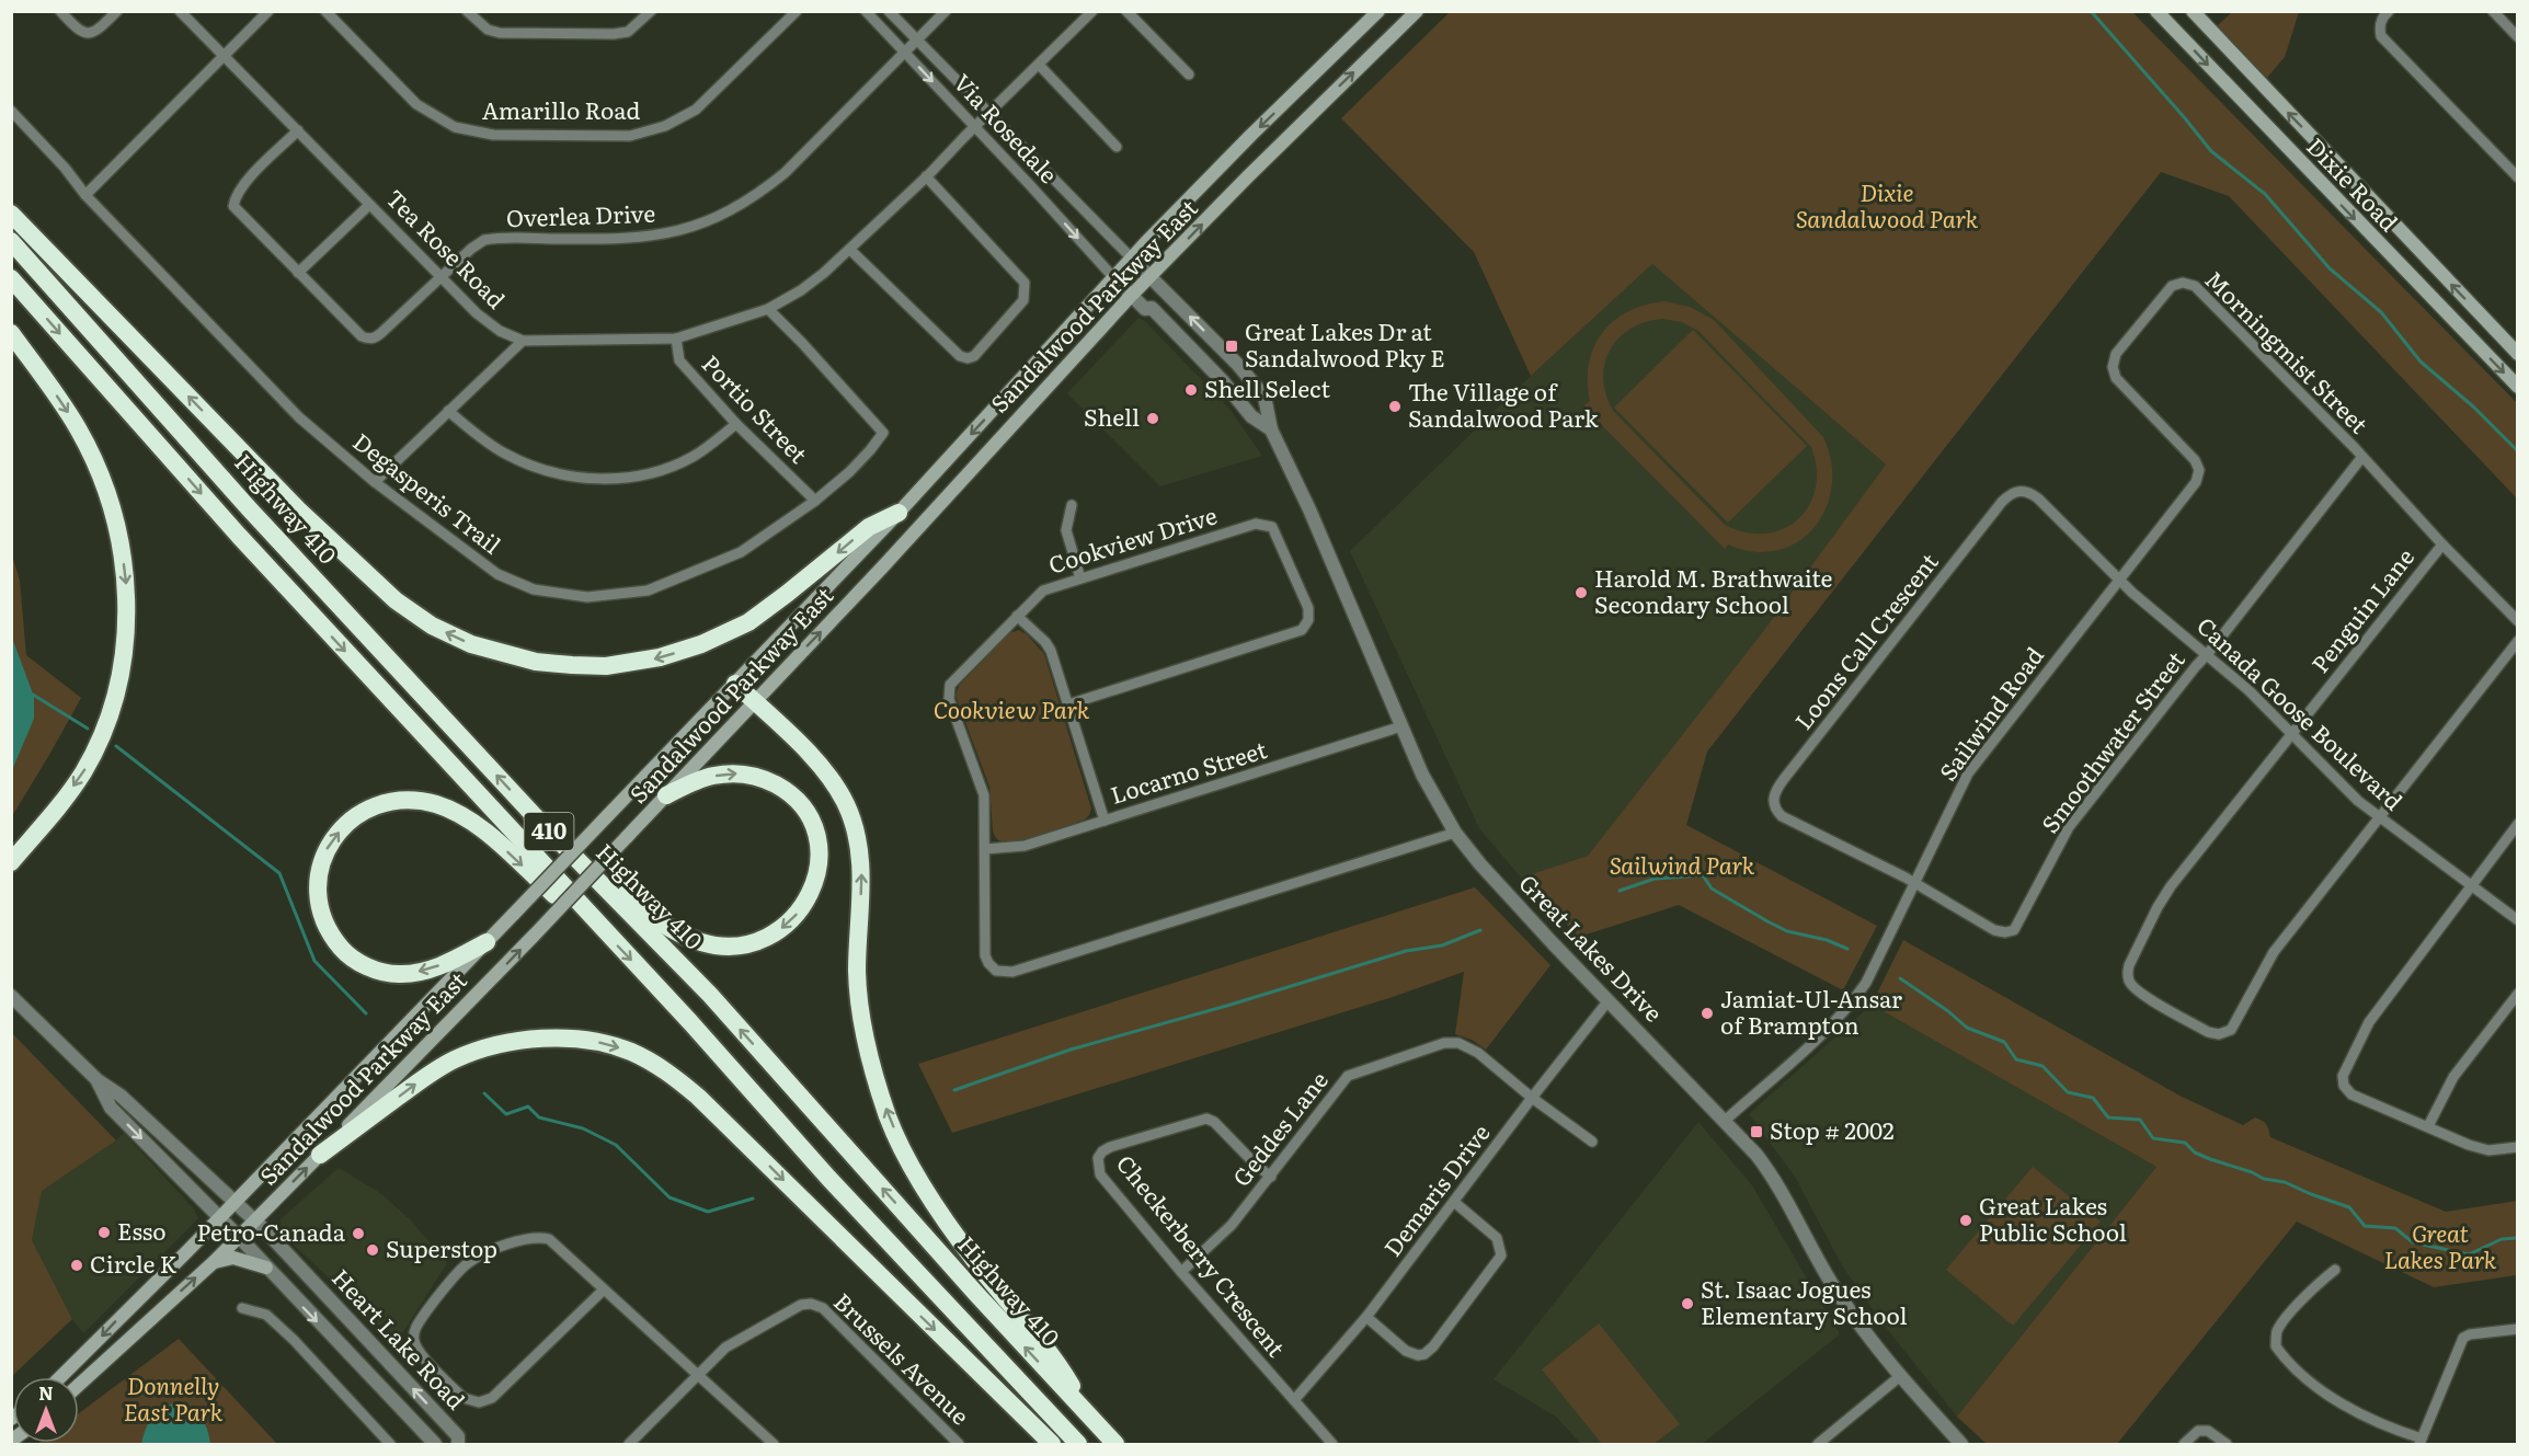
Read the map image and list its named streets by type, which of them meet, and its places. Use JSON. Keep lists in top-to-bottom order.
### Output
{
  "streets": {
    "highway": ["Highway 410", "410"],
    "main road": ["Dixie Road", "Sandalwood Parkway East"],
    "street": [
      "Amarillo Road",
      "Via Rosedale",
      "Overlea Drive",
      "Tea Rose Road",
      "Morningmist Street",
      "Portio Street",
      "Degasperis Trail",
      "Cookview Drive",
      "Penguin Lane",
      "Loons Call Crescent",
      "Sailwind Road",
      "Canada Goose Boulevard",
      "Smoothwater Street",
      "Locarno Street",
      "Great Lakes Drive",
      "Geddes Lane",
      "Demaris Drive",
      "Checkerberry Crescent",
      "Heart Lake Road",
      "Brussels Avenue"
    ]
  },
  "crossings": [
    ["Via Rosedale", "Overlea Drive"],
    ["Via Rosedale", "Tea Rose Road"],
    ["Via Rosedale", "Sandalwood Parkway East"],
    ["Via Rosedale", "Great Lakes Drive"],
    ["Overlea Drive", "Tea Rose Road"],
    ["Tea Rose Road", "Portio Street"],
    ["Tea Rose Road", "Degasperis Trail"],
    ["Sandalwood Parkway East", "Great Lakes Drive"],
    ["Sandalwood Parkway East", "Heart Lake Road"],
    ["Morningmist Street", "Penguin Lane"],
    ["Morningmist Street", "Loons Call Crescent"],
    ["Morningmist Street", "Sailwind Road"],
    ["Morningmist Street", "Canada Goose Boulevard"],
    ["Portio Street", "Degasperis Trail"],
    ["Cookview Drive", "Locarno Street"],
    ["Cookview Drive", "Great Lakes Drive"],
    ["Penguin Lane", "Canada Goose Boulevard"],
    ["Loons Call Crescent", "Sailwind Road"],
    ["Loons Call Crescent", "Canada Goose Boulevard"],
    ["Loons Call Crescent", "Smoothwater Street"],
    ["Sailwind Road", "Canada Goose Boulevard"],
    ["Sailwind Road", "Smoothwater Street"],
    ["Sailwind Road", "Great Lakes Drive"],
    ["Canada Goose Boulevard", "Smoothwater Street"],
    ["Locarno Street", "Great Lakes Drive"],
    ["Great Lakes Drive", "Demaris Drive"],
    ["Geddes Lane", "Demaris Drive"],
    ["Geddes Lane", "Checkerberry Crescent"],
    ["Demaris Drive", "Checkerberry Crescent"]
  ],
  "parks": [
    "Dixie Sandalwood Park",
    "Cookview Park",
    "Sailwind Park",
    "Great Lakes Park",
    "Donnelly East Park"
  ],
  "places": {
    "transit": ["Great Lakes Dr at Sandalwood Pky E", "Stop # 2002"],
    "other": [
      "Shell Select",
      "The Village of Sandalwood Park",
      "Shell",
      "Harold M. Brathwaite Secondary School",
      "Jamiat-Ul-Ansar of Brampton",
      "Great Lakes Public School",
      "Esso",
      "Petro-Canada",
      "Superstop",
      "Circle K",
      "St. Isaac Jogues Elementary School"
    ]
  },
  "north": "top"
}
